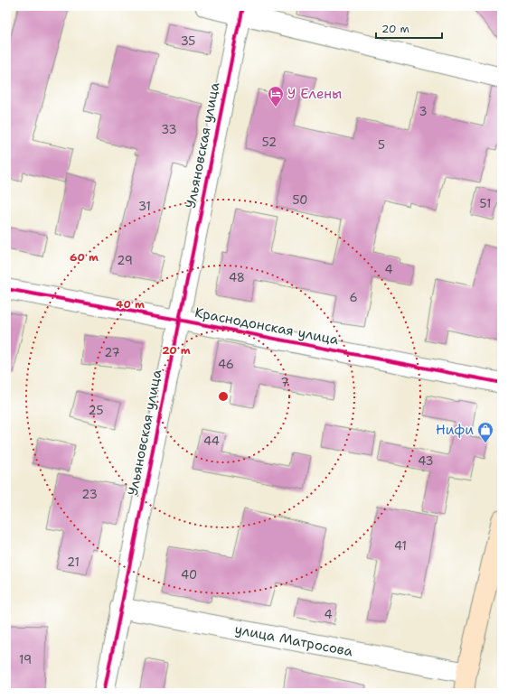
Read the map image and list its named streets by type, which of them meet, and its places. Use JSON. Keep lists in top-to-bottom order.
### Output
{
  "streets": {
    "street": ["Ульяновская улица", "Краснодонская улица", "улица Матросова"]
  },
  "crossings": [
    ["Ульяновская улица", "Краснодонская улица"],
    ["Ульяновская улица", "улица Матросова"]
  ],
  "places": {
    "hotel": ["У Елены"],
    "shop": ["Нифи"]
  },
  "house_numbers": [
    "35",
    "3",
    "33",
    "52",
    "5",
    "50",
    "51",
    "31",
    "29",
    "4",
    "48",
    "6",
    "27",
    "46",
    "7",
    "25",
    "44",
    "43",
    "23",
    "41",
    "21",
    "40",
    "4",
    "19"
  ],
  "scale_bar": "20 m",
  "rings": ["60 m", "40 m", "20 m"]
}
